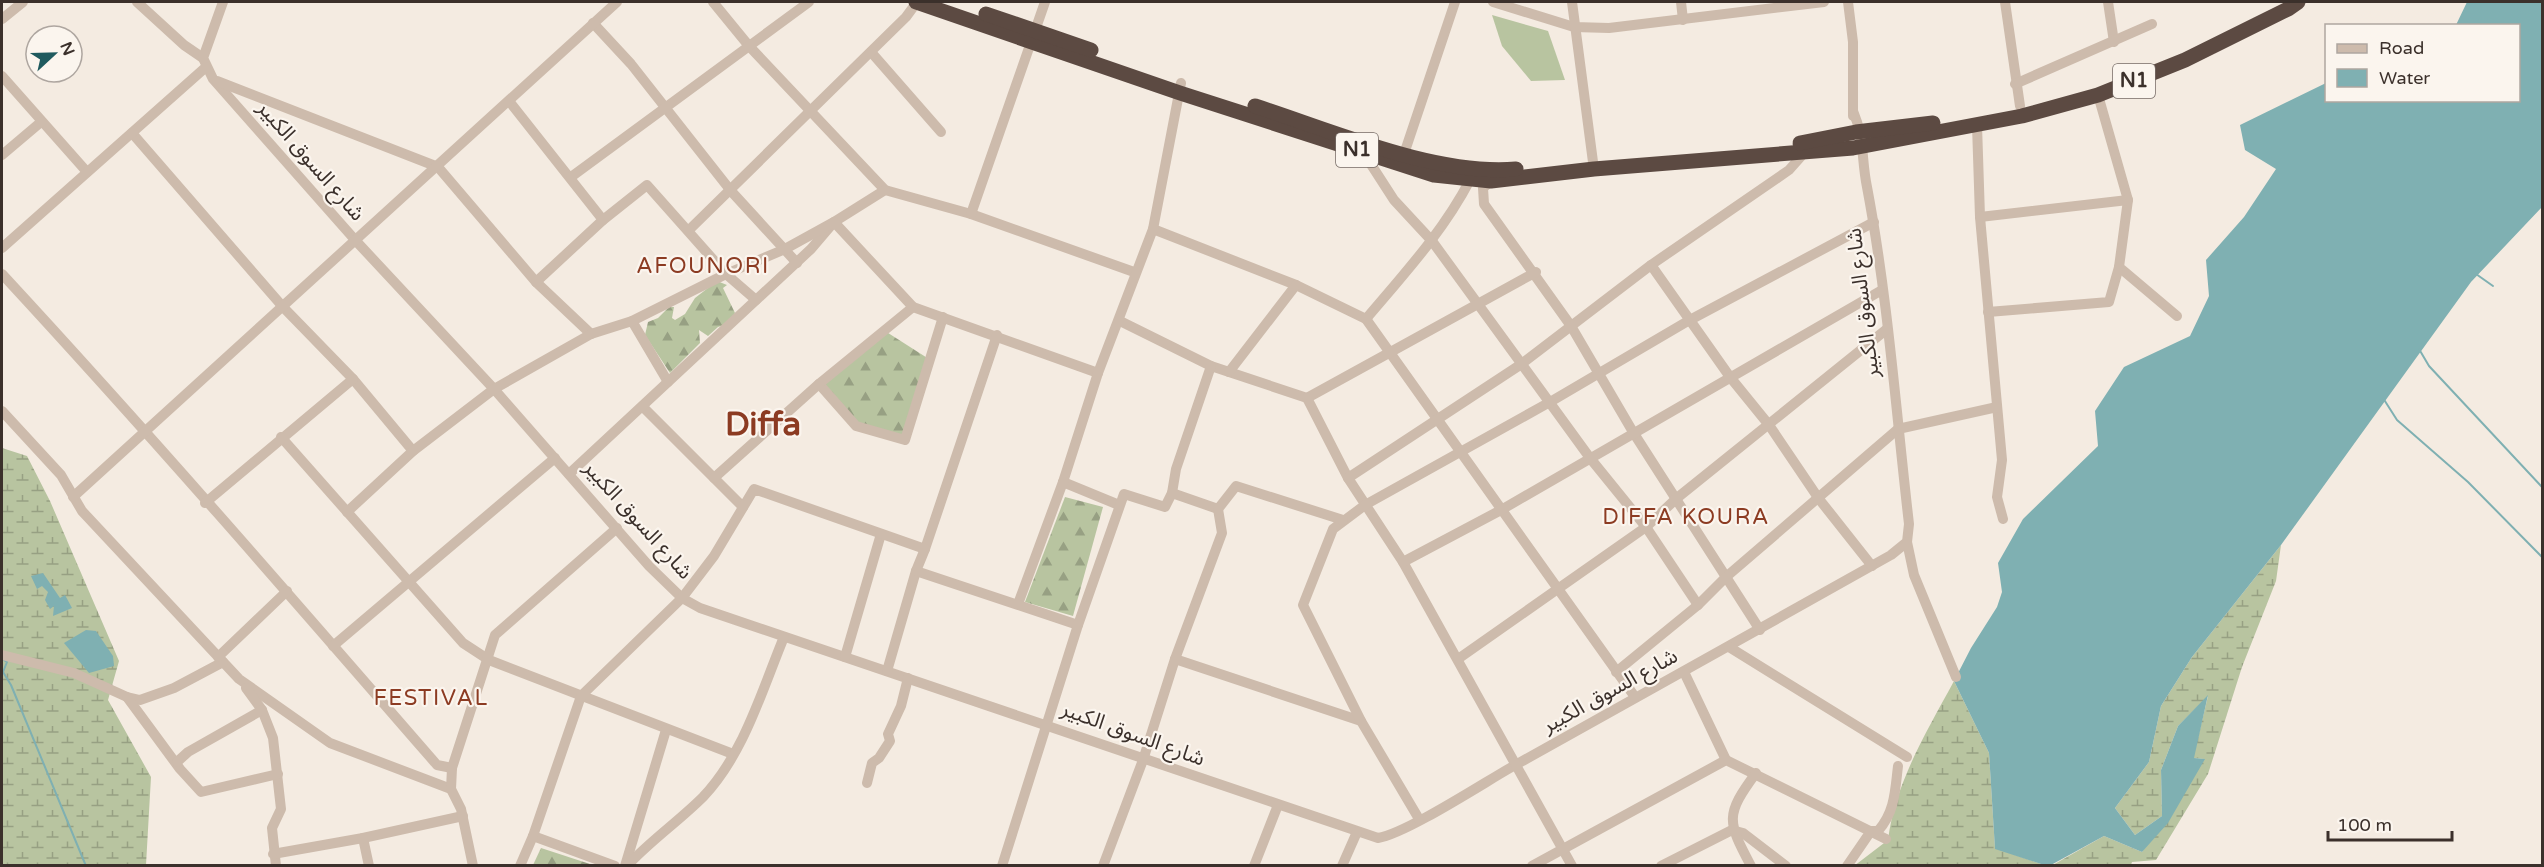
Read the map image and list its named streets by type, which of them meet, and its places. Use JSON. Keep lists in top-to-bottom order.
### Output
{
  "streets": {
    "highway": ["N1"],
    "street": ["شارع السوق الكبير"]
  },
  "crossings": [
    ["N1", "شارع السوق الكبير"]
  ],
  "districts": [
    "AFOUNORI",
    "Diffa",
    "DIFFA KOURA",
    "FESTIVAL"
  ],
  "legend": ["Road", "Water"],
  "scale_bar": "100 m",
  "north": "right"
}
